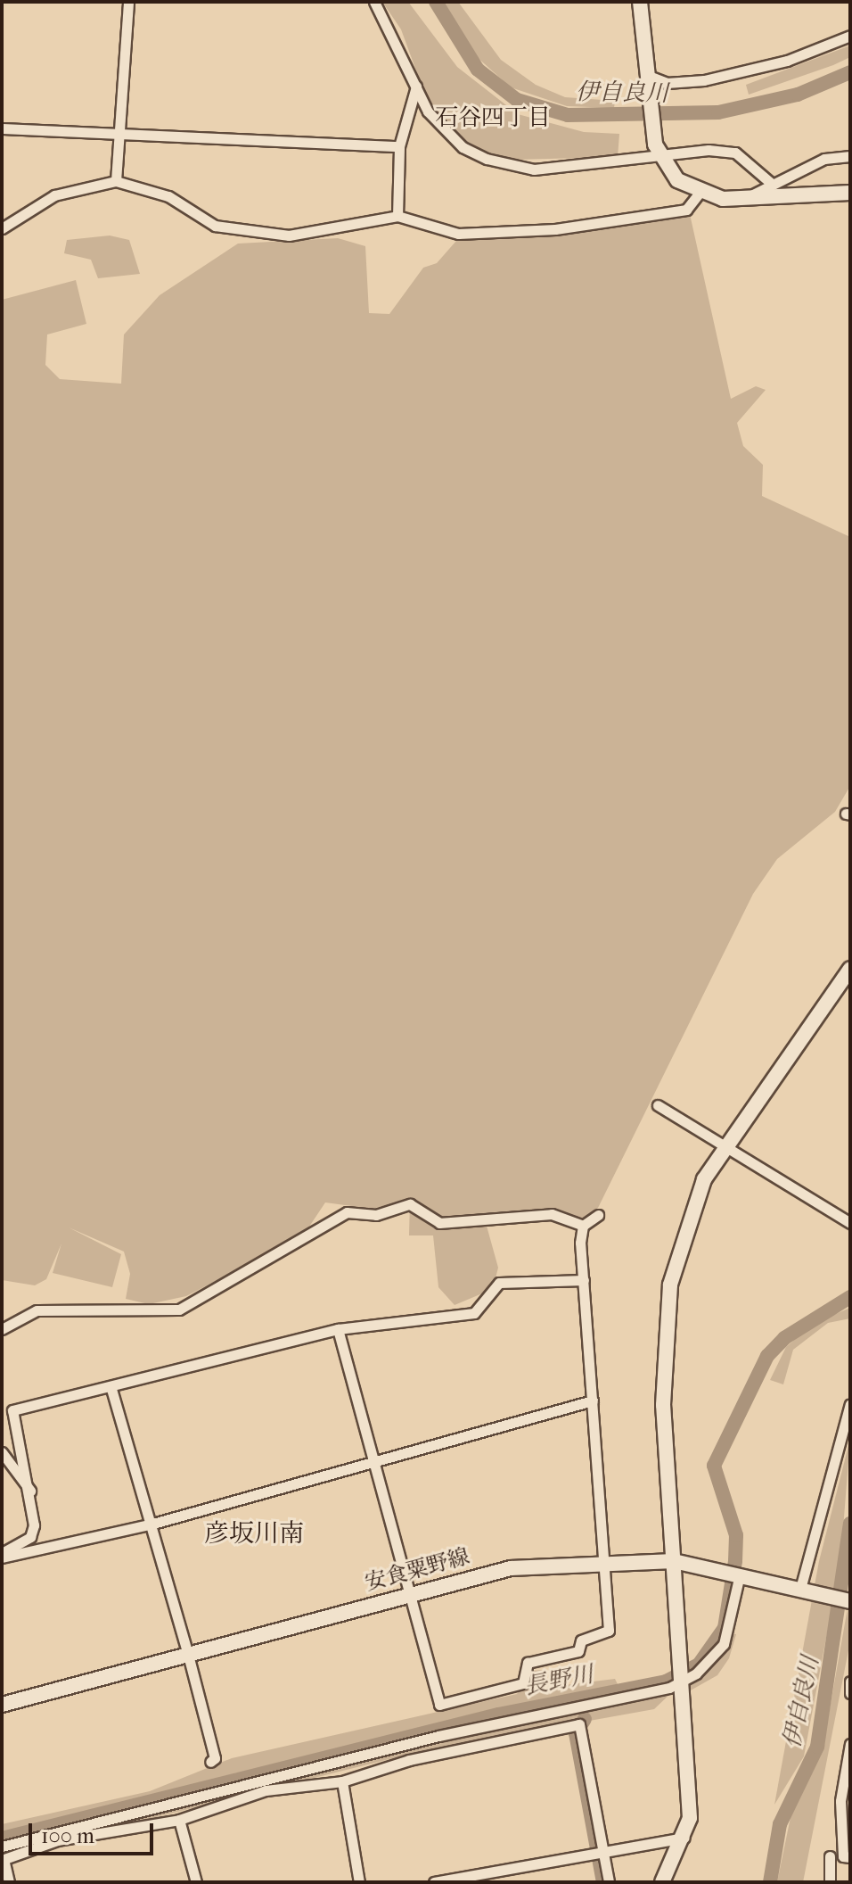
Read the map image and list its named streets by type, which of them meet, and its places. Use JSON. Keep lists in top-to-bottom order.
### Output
{
  "streets": {
    "street": ["安食粟野線"]
  },
  "districts": ["石谷四丁目", "彦坂川南"],
  "water": ["伊自良川", "長野川"],
  "scale_bar": "100 m"
}
